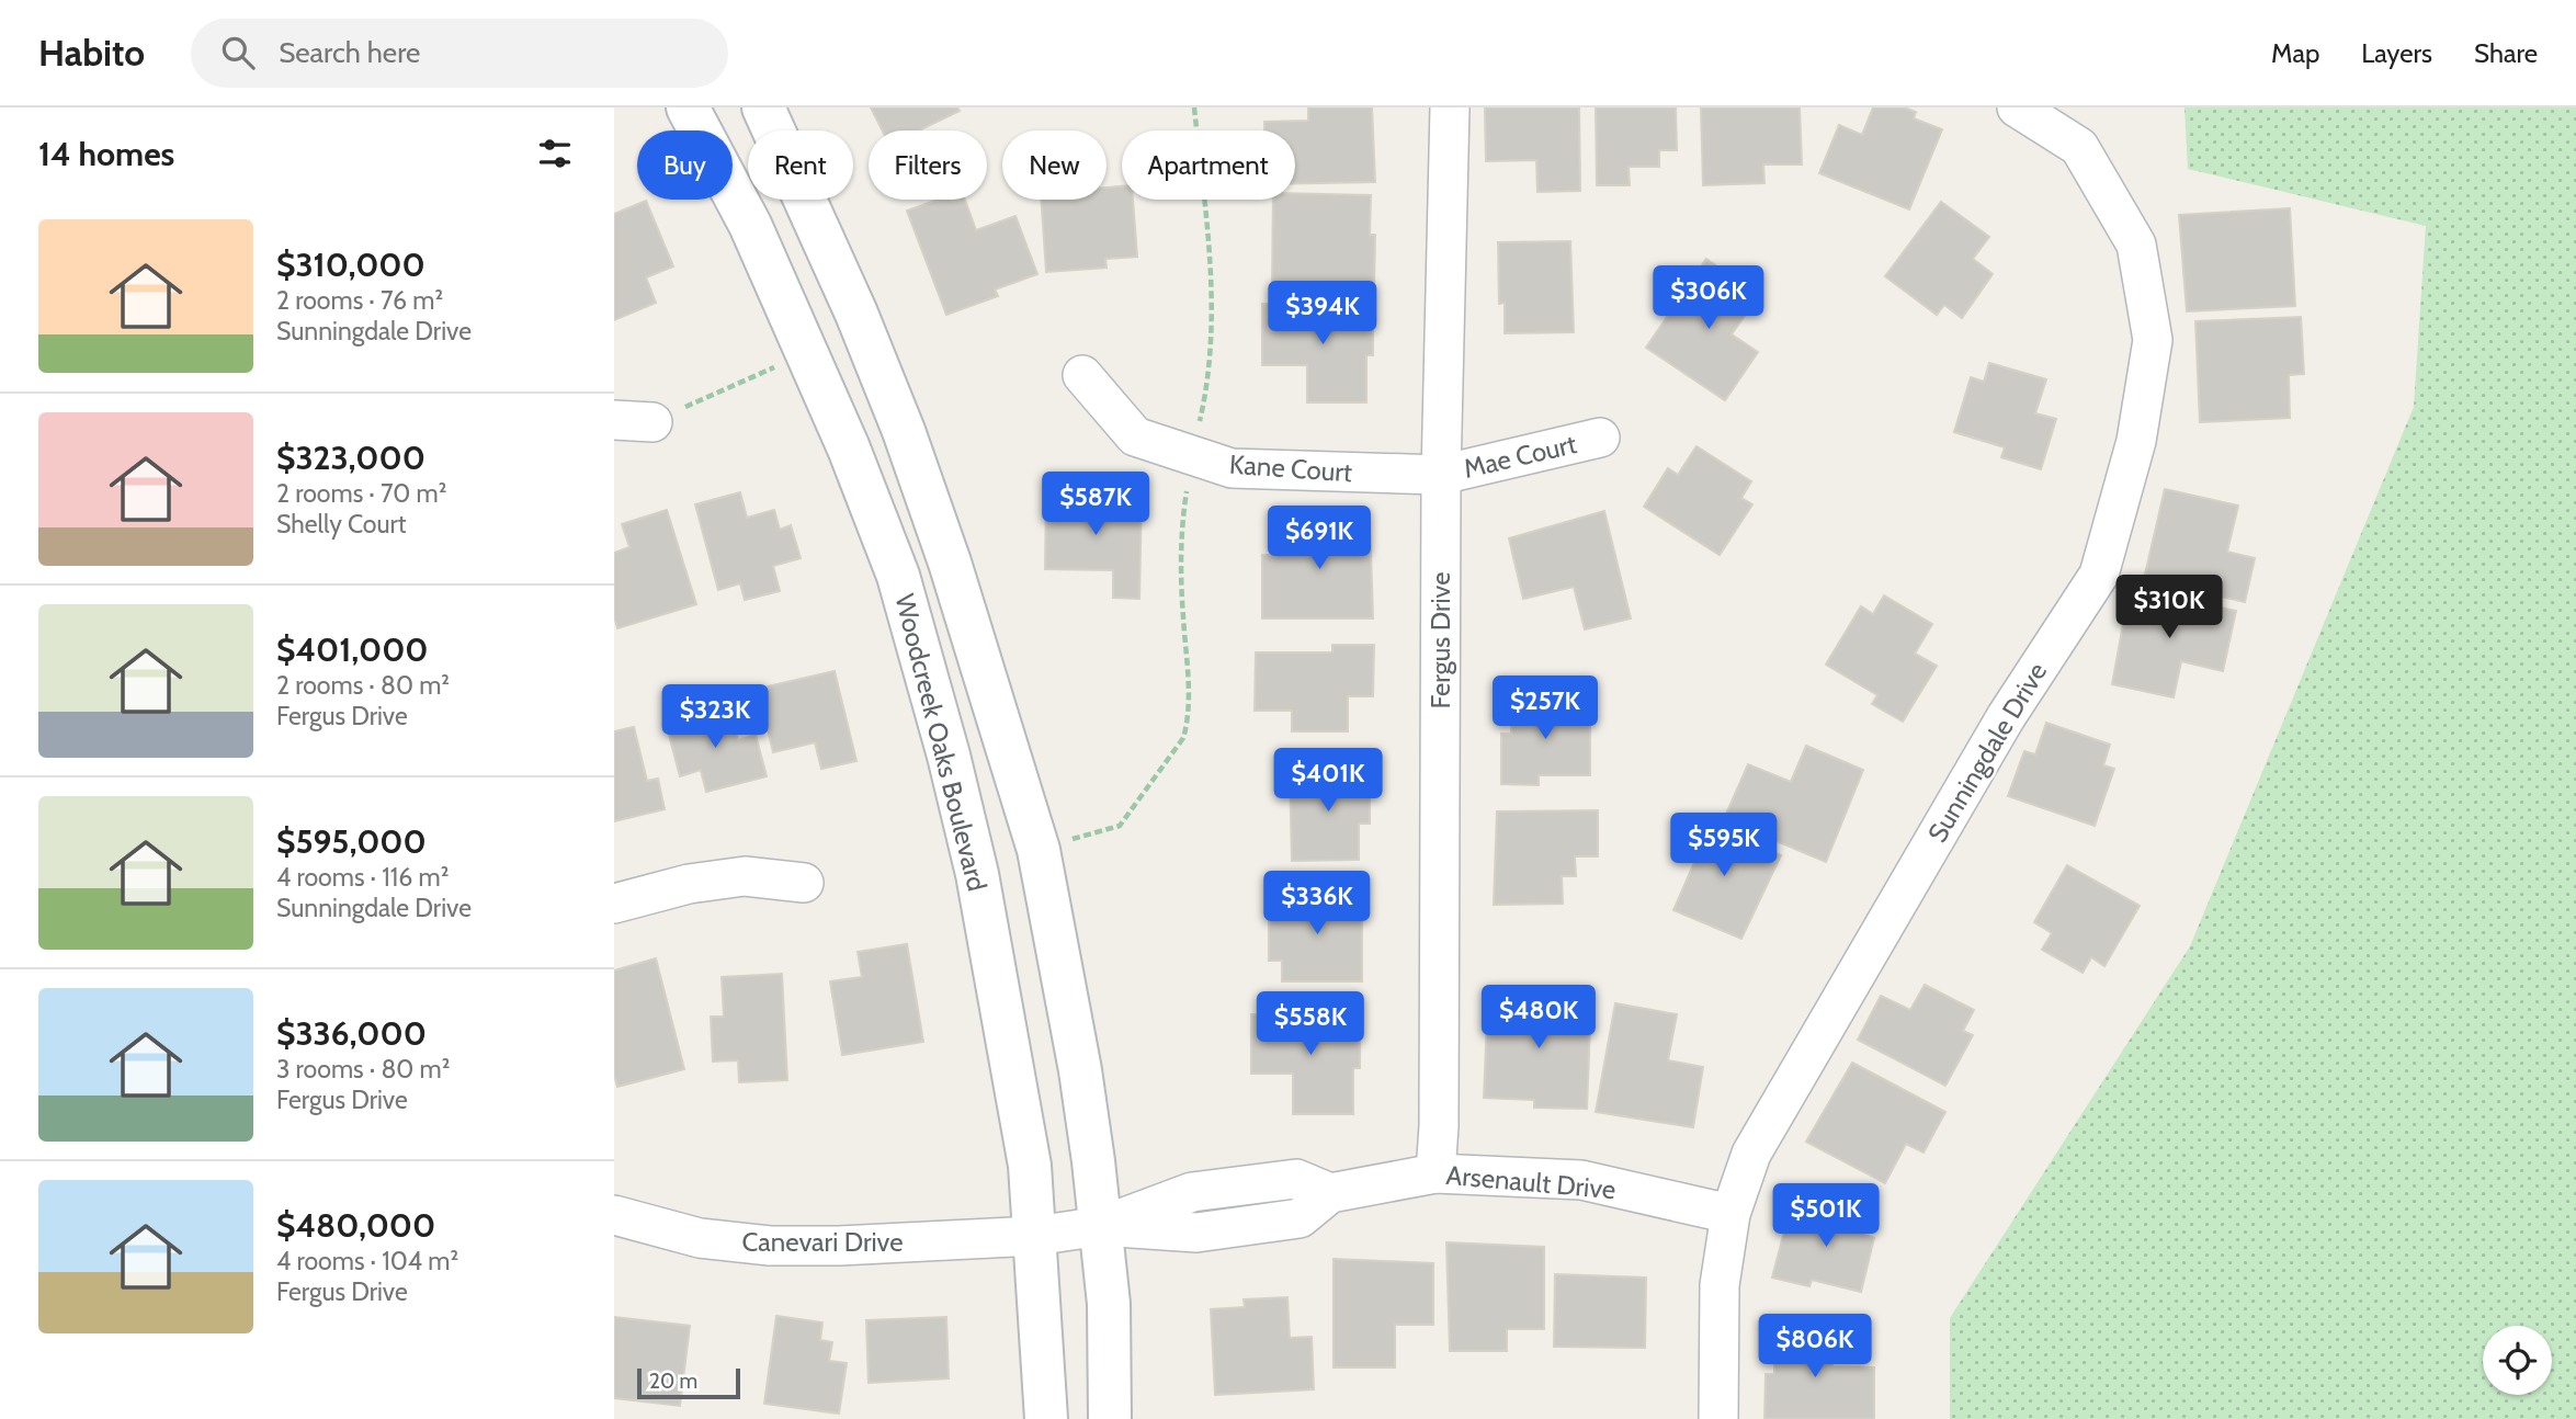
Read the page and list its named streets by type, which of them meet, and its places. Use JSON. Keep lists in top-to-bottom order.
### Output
{
  "streets": {
    "main road": ["Woodcreek Oaks Boulevard"],
    "street": [
      "Mae Court",
      "Kane Court",
      "Fergus Drive",
      "Sunningdale Drive",
      "Arsenault Drive",
      "Canevari Drive"
    ]
  },
  "crossings": [
    ["Mae Court", "Kane Court"],
    ["Mae Court", "Fergus Drive"],
    ["Kane Court", "Fergus Drive"],
    ["Fergus Drive", "Arsenault Drive"],
    ["Woodcreek Oaks Boulevard", "Arsenault Drive"],
    ["Woodcreek Oaks Boulevard", "Canevari Drive"],
    ["Sunningdale Drive", "Arsenault Drive"],
    ["Arsenault Drive", "Canevari Drive"]
  ],
  "scale_bar": "20 m",
  "page": {
    "header": "Habito",
    "search": "Search here",
    "nav": ["Map", "Layers", "Share"],
    "heading": "14 homes",
    "chip": [
      "Buy",
      "Rent",
      "Filters",
      "New",
      "Apartment"
    ],
    "list": [
      {
        "name": "$310,000",
        "note": "2 rooms · 76 m² · Sunningdale Drive"
      },
      {
        "name": "$323,000",
        "note": "2 rooms · 70 m² · Shelly Court"
      },
      {
        "name": "$401,000",
        "note": "2 rooms · 80 m² · Fergus Drive"
      },
      {
        "name": "$595,000",
        "note": "4 rooms · 116 m² · Sunningdale Drive"
      },
      {
        "name": "$336,000",
        "note": "3 rooms · 80 m² · Fergus Drive"
      },
      {
        "name": "$480,000",
        "note": "4 rooms · 104 m² · Fergus Drive"
      }
    ],
    "price": [
      "$306K",
      "$394K",
      "$587K",
      "$691K",
      "$310K",
      "$257K",
      "$323K",
      "$401K",
      "$595K",
      "$336K",
      "$480K",
      "$558K",
      "$501K",
      "$806K"
    ],
    "scale": "20 m"
  }
}
